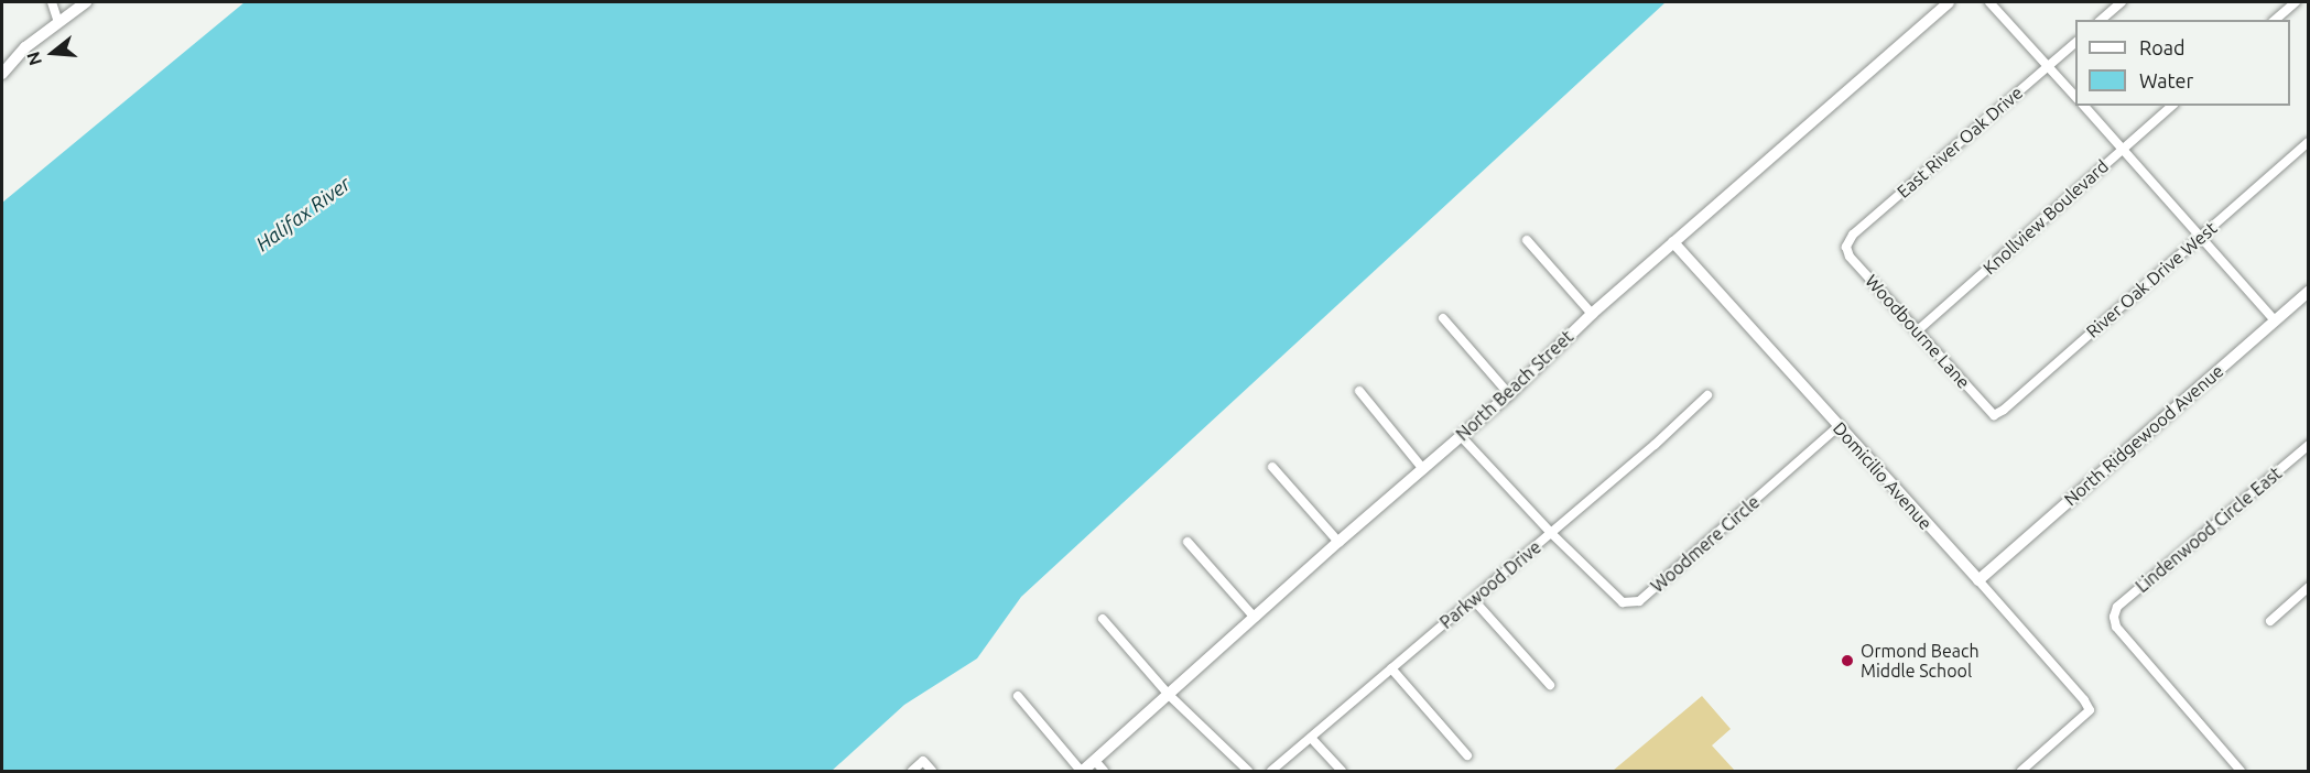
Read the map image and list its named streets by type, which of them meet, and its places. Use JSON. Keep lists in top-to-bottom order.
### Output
{
  "streets": {
    "street": [
      "East River Oak Drive",
      "Knollview Boulevard",
      "River Oak Drive West",
      "Woodbourne Lane",
      "North Beach Street",
      "North Ridgewood Avenue",
      "Domicilio Avenue",
      "Lindenwood Circle East",
      "Woodmere Circle",
      "Parkwood Drive"
    ]
  },
  "crossings": [
    ["East River Oak Drive", "Woodbourne Lane"],
    ["Knollview Boulevard", "Woodbourne Lane"],
    ["River Oak Drive West", "Woodbourne Lane"],
    ["North Beach Street", "Domicilio Avenue"],
    ["North Beach Street", "Woodmere Circle"],
    ["North Ridgewood Avenue", "Domicilio Avenue"],
    ["Domicilio Avenue", "Woodmere Circle"],
    ["Woodmere Circle", "Parkwood Drive"]
  ],
  "water": ["Halifax River"],
  "places": ["Ormond Beach Middle School"],
  "legend": ["Road", "Water"],
  "north": "left"
}
